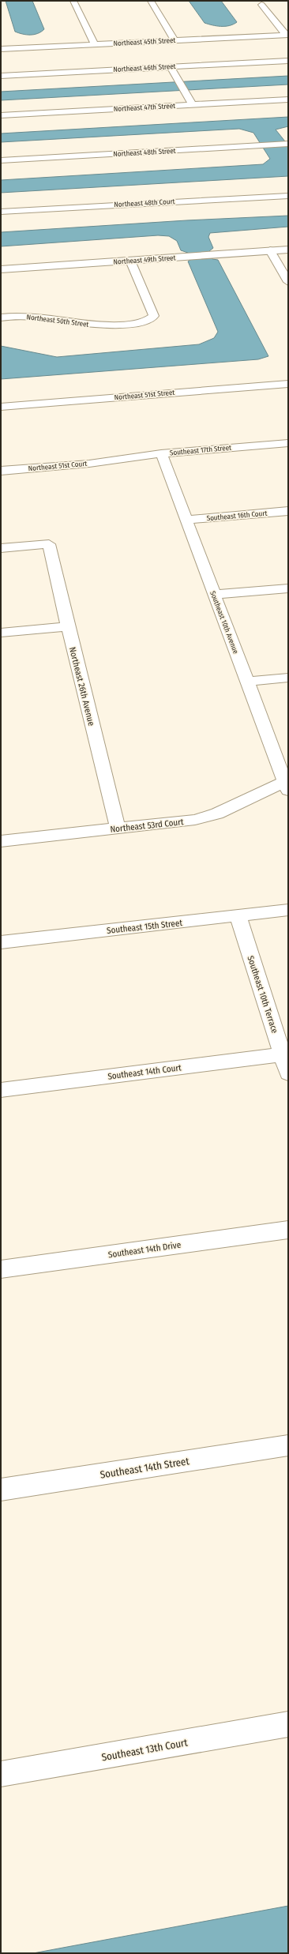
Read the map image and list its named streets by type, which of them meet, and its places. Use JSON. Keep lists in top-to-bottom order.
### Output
{
  "streets": {
    "street": [
      "Northeast 45th Street",
      "Northeast 46th Street",
      "Northeast 47th Street",
      "Northeast 48th Street",
      "Northeast 48th Court",
      "Northeast 49th Street",
      "Northeast 50th Street",
      "Northeast 51st Street",
      "Southeast 17th Street",
      "Northeast 51st Court",
      "Southeast 16th Court",
      "Southeast 10th Avenue",
      "Northeast 26th Avenue",
      "Northeast 53rd Court",
      "Southeast 15th Street",
      "Southeast 10th Terrace",
      "Southeast 14th Court",
      "Southeast 14th Drive",
      "Southeast 14th Street",
      "Southeast 13th Court"
    ]
  },
  "crossings": [
    ["Northeast 49th Street", "Northeast 50th Street"],
    ["Southeast 17th Street", "Northeast 51st Court"],
    ["Southeast 17th Street", "Southeast 10th Avenue"],
    ["Southeast 16th Court", "Southeast 10th Avenue"],
    ["Southeast 10th Avenue", "Northeast 53rd Court"],
    ["Northeast 26th Avenue", "Northeast 53rd Court"],
    ["Southeast 15th Street", "Southeast 10th Terrace"],
    ["Southeast 10th Terrace", "Southeast 14th Court"]
  ]
}
